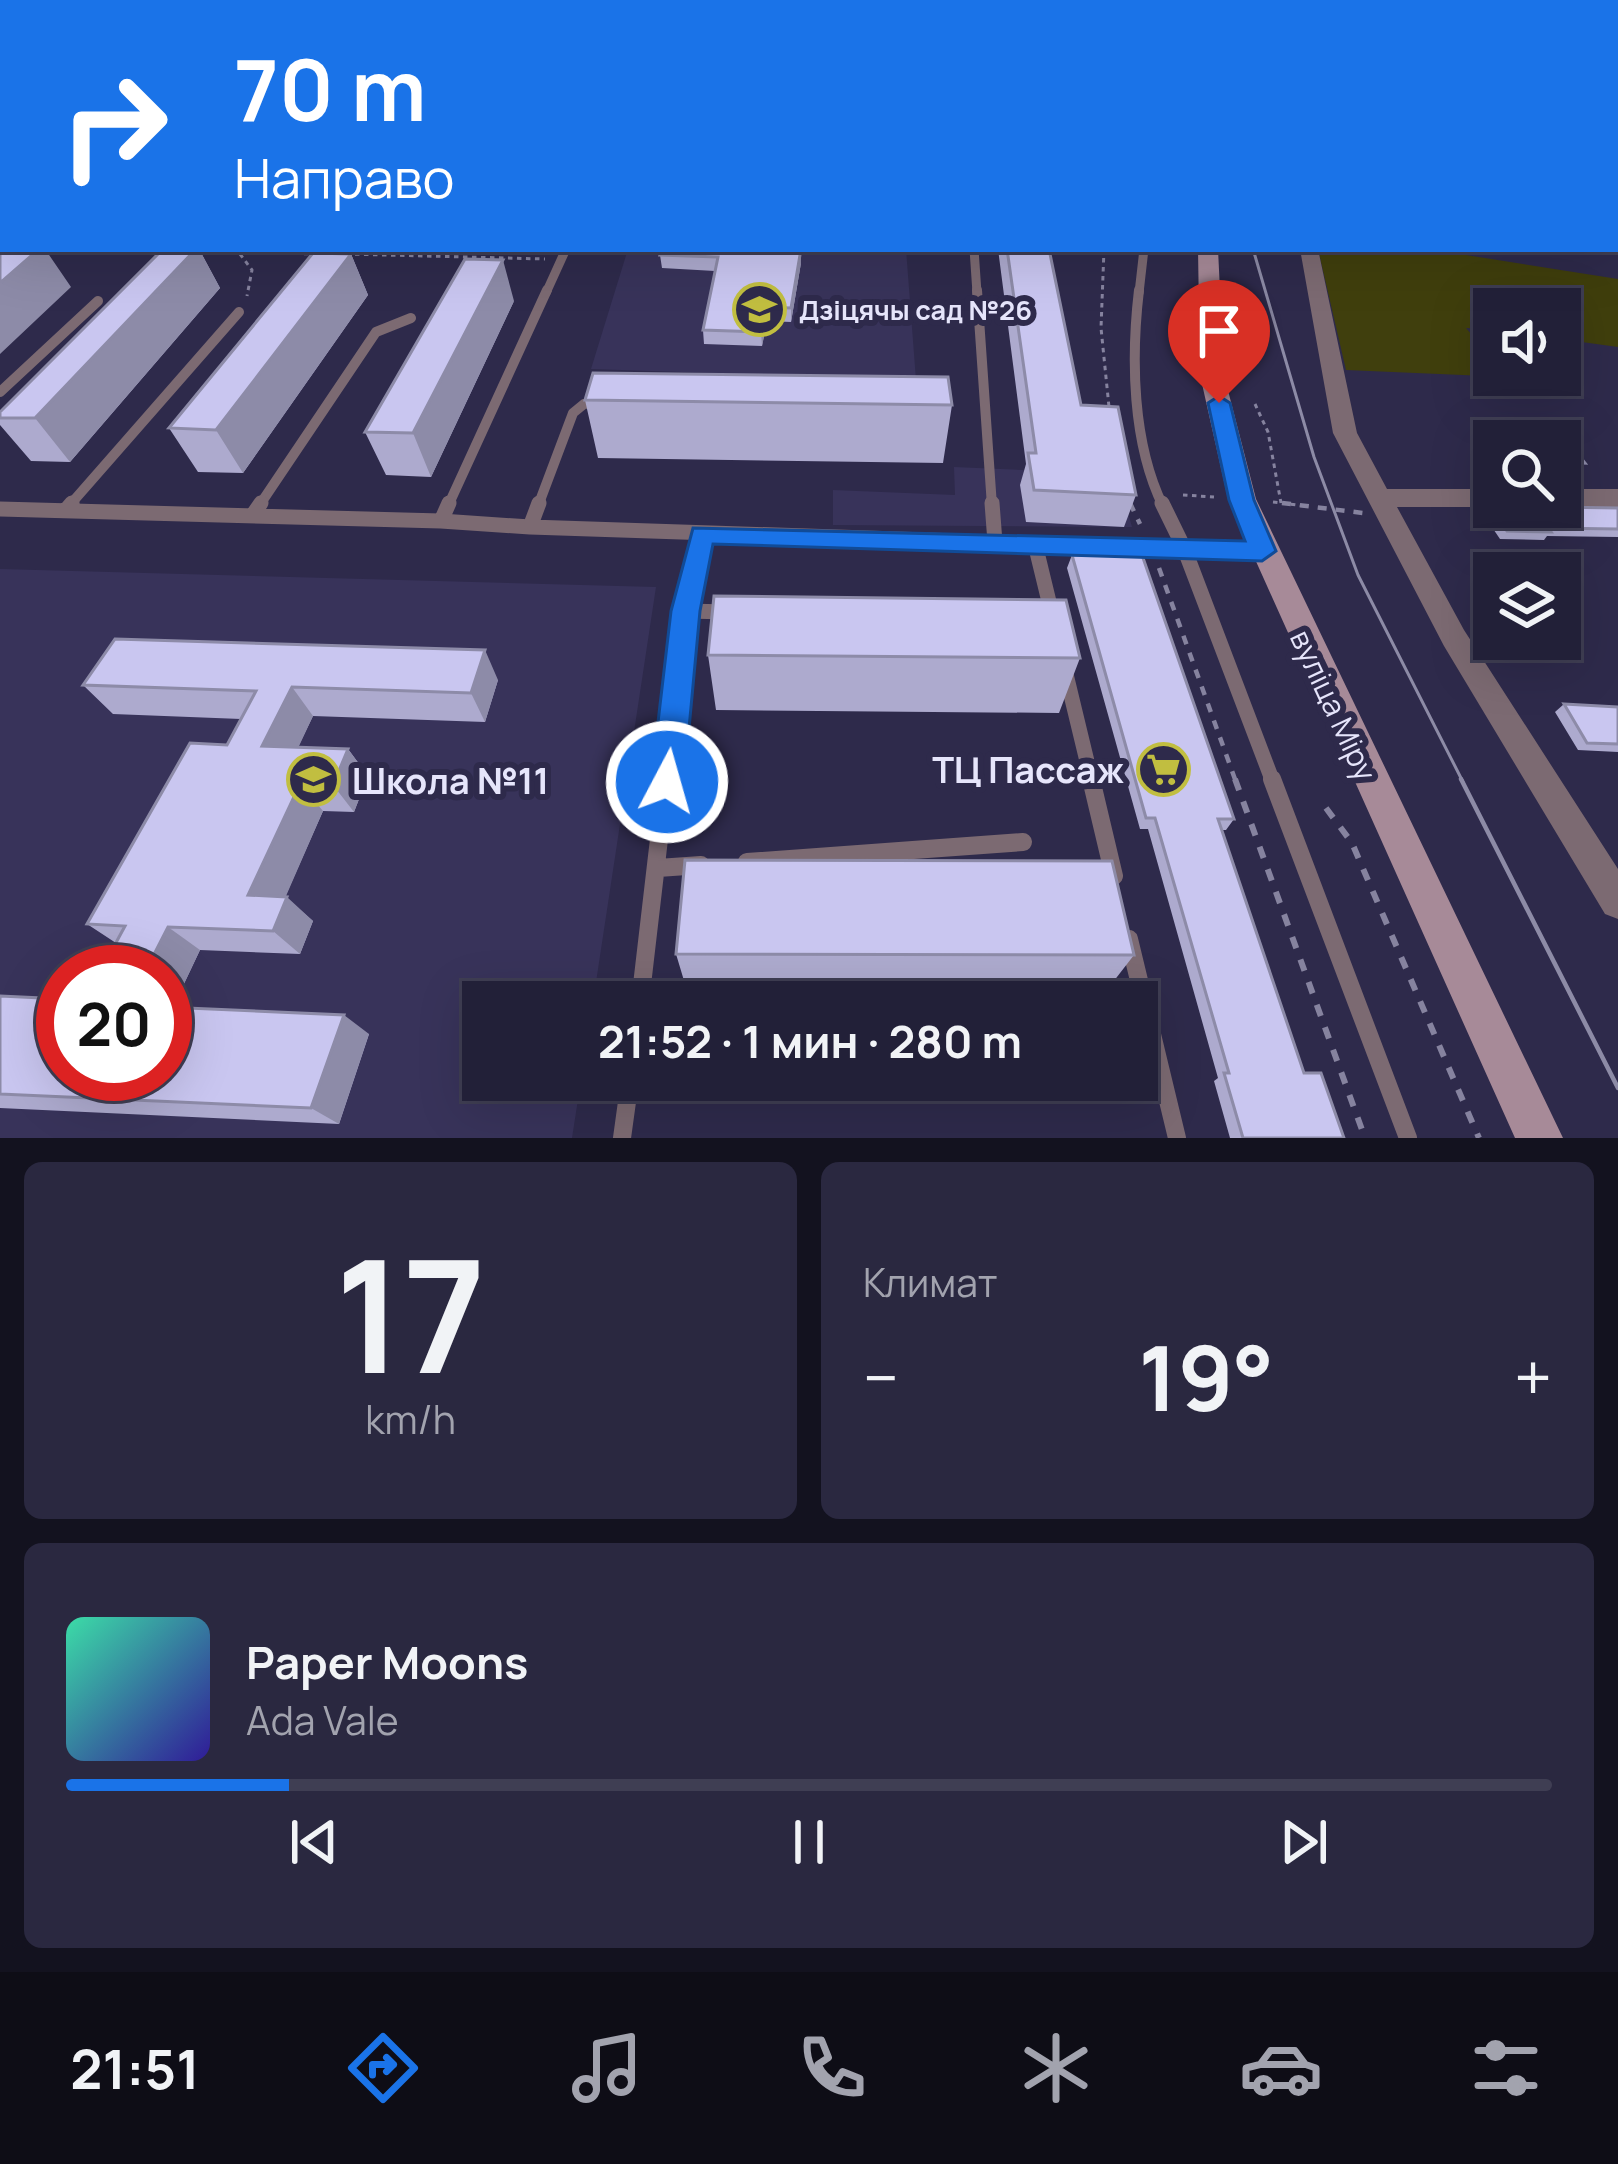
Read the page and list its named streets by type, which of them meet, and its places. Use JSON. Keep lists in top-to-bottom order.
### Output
{
  "streets": {
    "main road": ["вуліца Міру"]
  },
  "places": {
    "school or university": ["Дзіцячы сад №26", "Школа №11"],
    "supermarket": ["ТЦ Пассаж"]
  },
  "page": {
    "turn": ["70 m", "Направо"],
    "limit": "20",
    "trip": "21:52 · 1 мин · 280 m",
    "tile": [
      ["17", "km/h"],
      "Климат"
    ],
    "heat": ["−", "19°", "+"],
    "song": ["Paper Moons", "Ada Vale"],
    "tabs": "21:51"
  }
}
